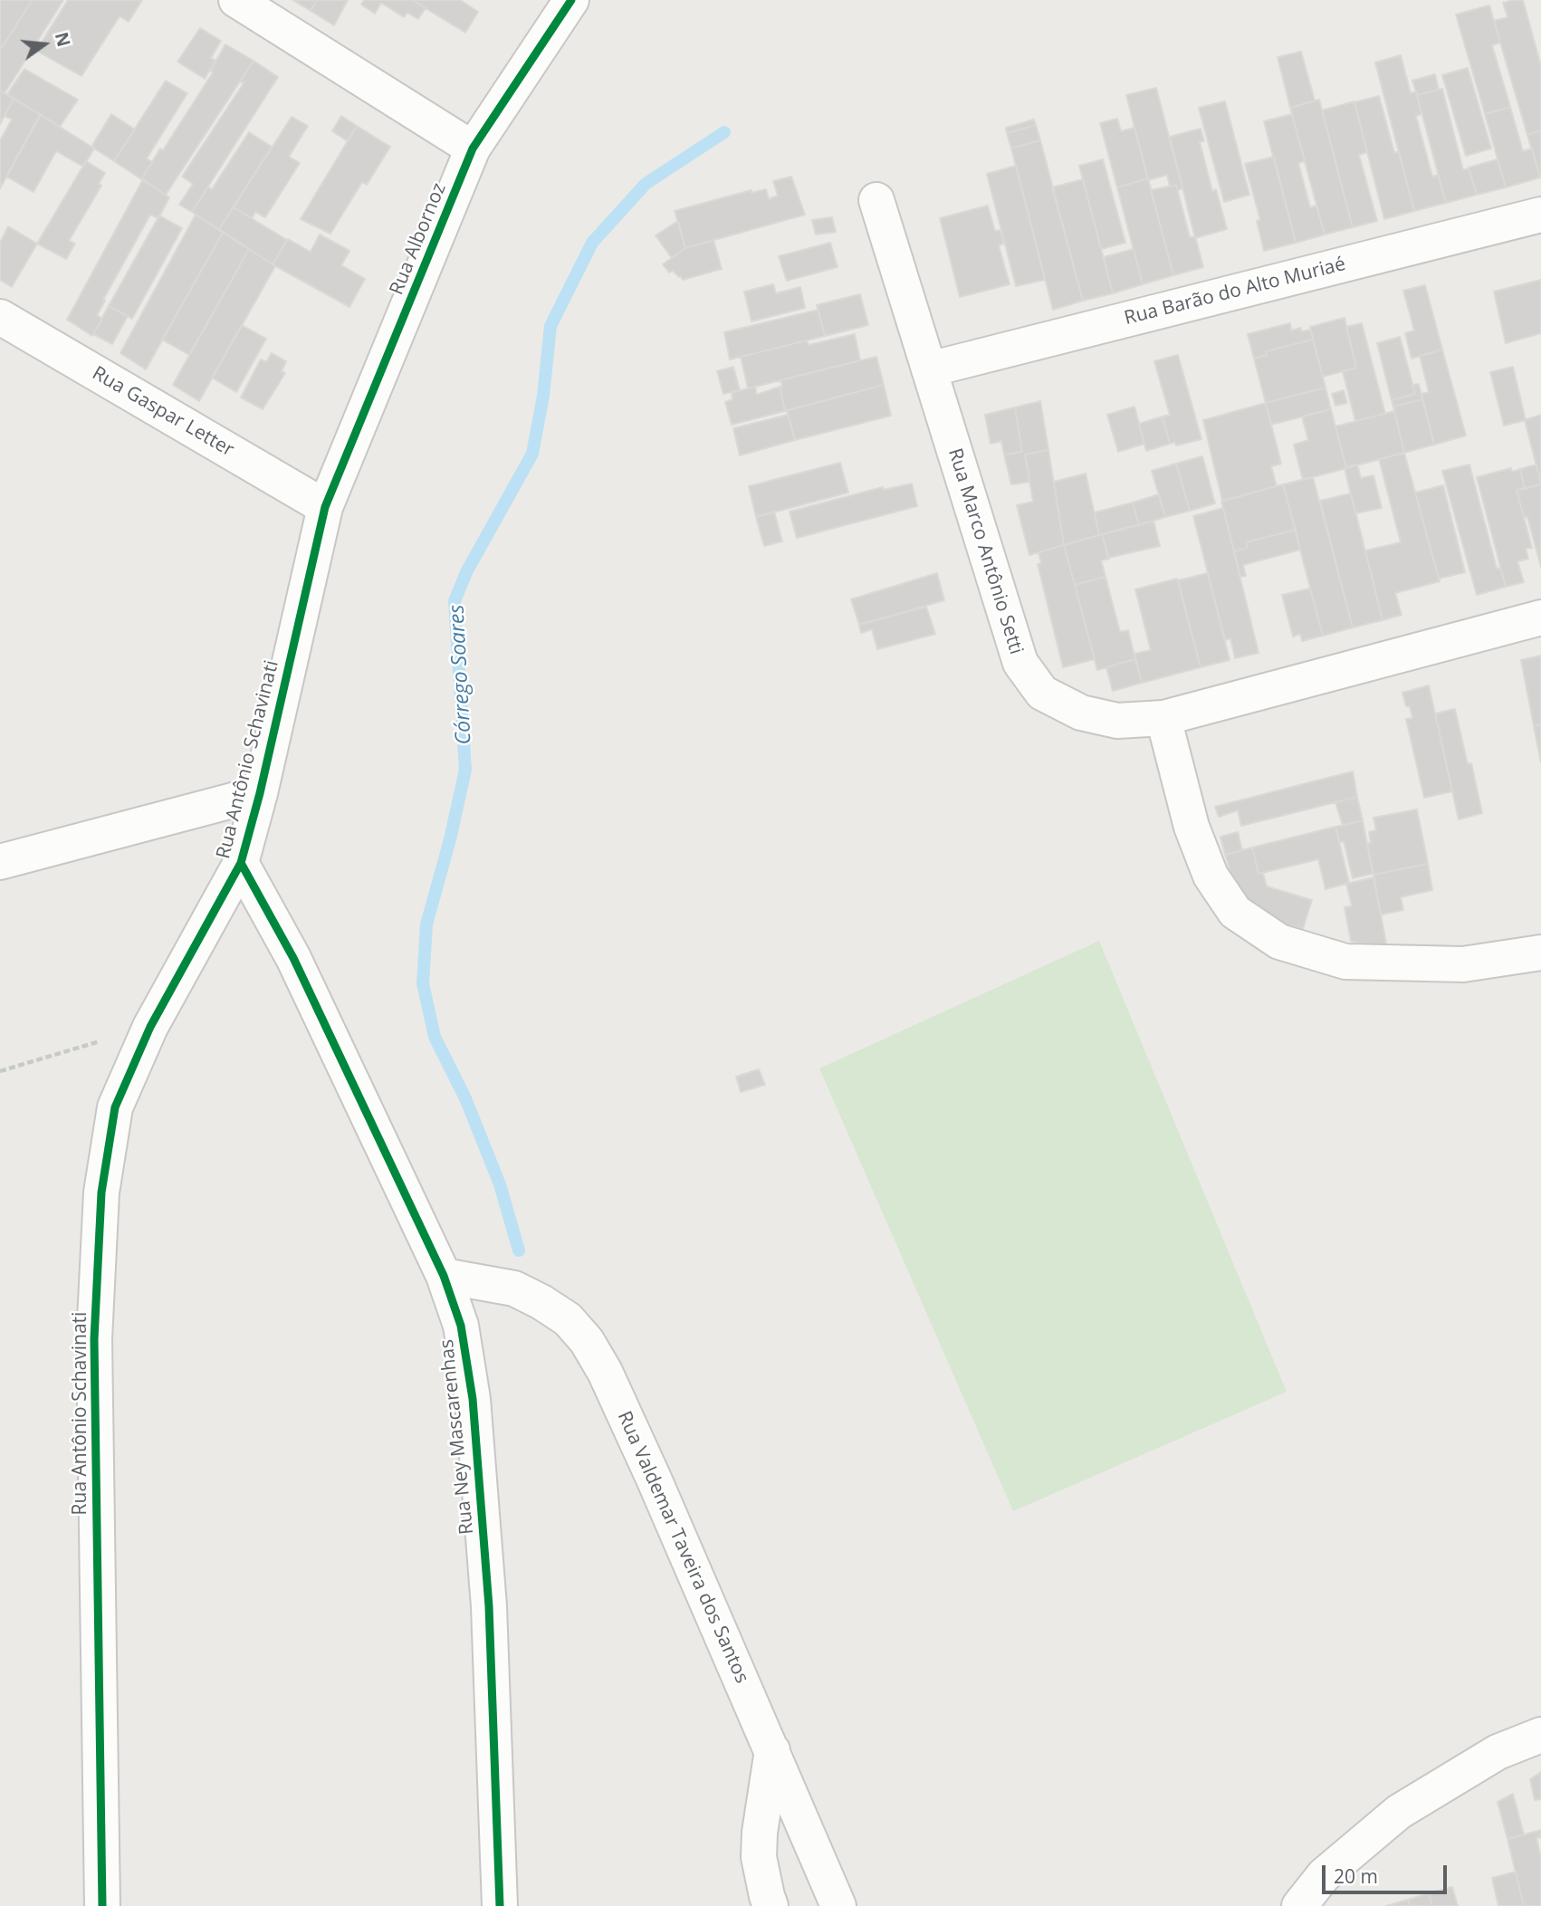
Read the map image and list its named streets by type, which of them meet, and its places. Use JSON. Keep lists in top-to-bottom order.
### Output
{
  "streets": {
    "street": [
      "Rua Albornoz",
      "Rua Barão do Alto Muriaé",
      "Rua Gaspar Letter",
      "Rua Marco Antônio Setti",
      "Rua Antônio Schavinati",
      "Rua Ney Mascarenhas",
      "Rua Valdemar Taveira dos Santos"
    ]
  },
  "crossings": [
    ["Rua Albornoz", "Rua Gaspar Letter"],
    ["Rua Albornoz", "Rua Antônio Schavinati"],
    ["Rua Barão do Alto Muriaé", "Rua Marco Antônio Setti"],
    ["Rua Gaspar Letter", "Rua Antônio Schavinati"],
    ["Rua Antônio Schavinati", "Rua Ney Mascarenhas"],
    ["Rua Ney Mascarenhas", "Rua Valdemar Taveira dos Santos"]
  ],
  "water": ["Córrego Soares"],
  "scale_bar": "20 m",
  "north": "right"
}
